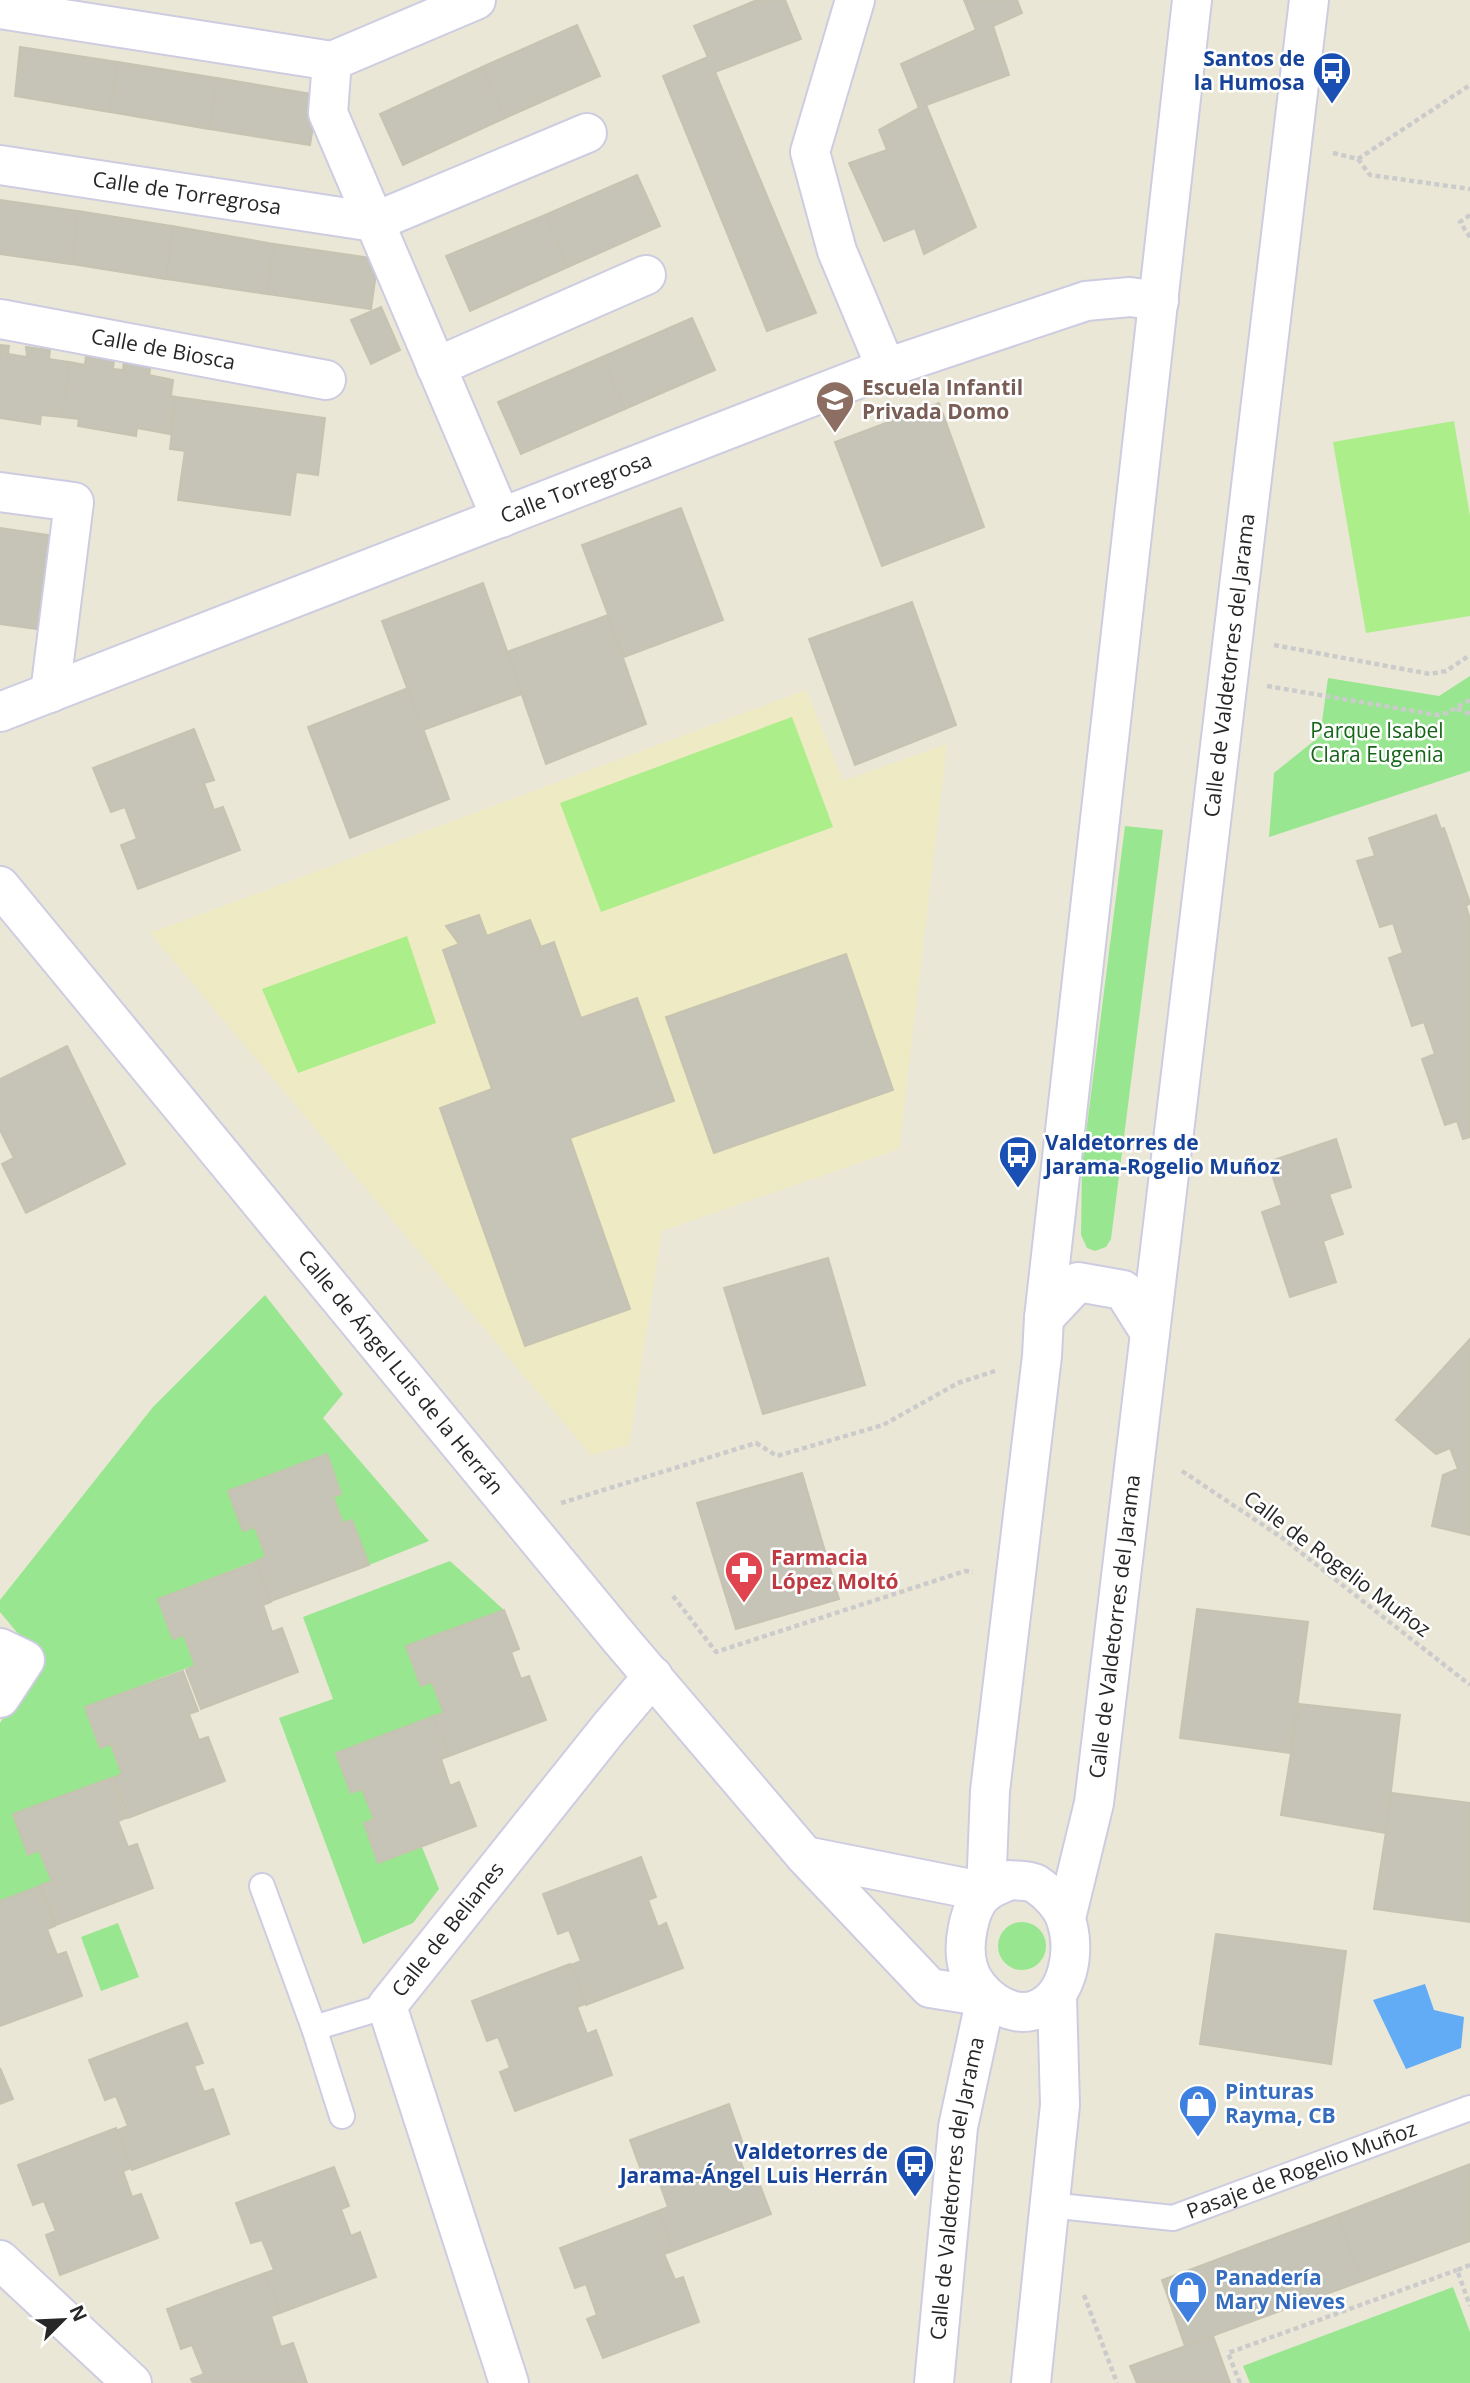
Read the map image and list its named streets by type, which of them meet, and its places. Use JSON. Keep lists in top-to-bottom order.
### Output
{
  "streets": {
    "street": [
      "Calle de Torregrosa",
      "Calle de Biosca",
      "Calle Torregrosa",
      "Calle de Valdetorres del Jarama",
      "Calle de Ángel Luis de la Herrán",
      "Calle de Belianes"
    ],
    "lane": ["Pasaje de Rogelio Muñoz"],
    "path": ["Calle de Rogelio Muñoz"]
  },
  "crossings": [
    ["Calle de Valdetorres del Jarama", "Calle de Ángel Luis de la Herrán"],
    ["Calle de Ángel Luis de la Herrán", "Calle de Belianes"]
  ],
  "parks": ["Parque Isabel Clara Eugenia"],
  "places": {
    "bus stop": ["Santos de la Humosa", "Valdetorres de Jarama-Rogelio Muñoz", "Valdetorres de Jarama-Ángel Luis Herrán"],
    "school or university": ["Escuela Infantil Privada Domo"],
    "pharmacy": ["Farmacia López Moltó"],
    "shop": ["Pinturas Rayma, CB", "Panadería Mary Nieves"]
  },
  "north": "top right"
}
